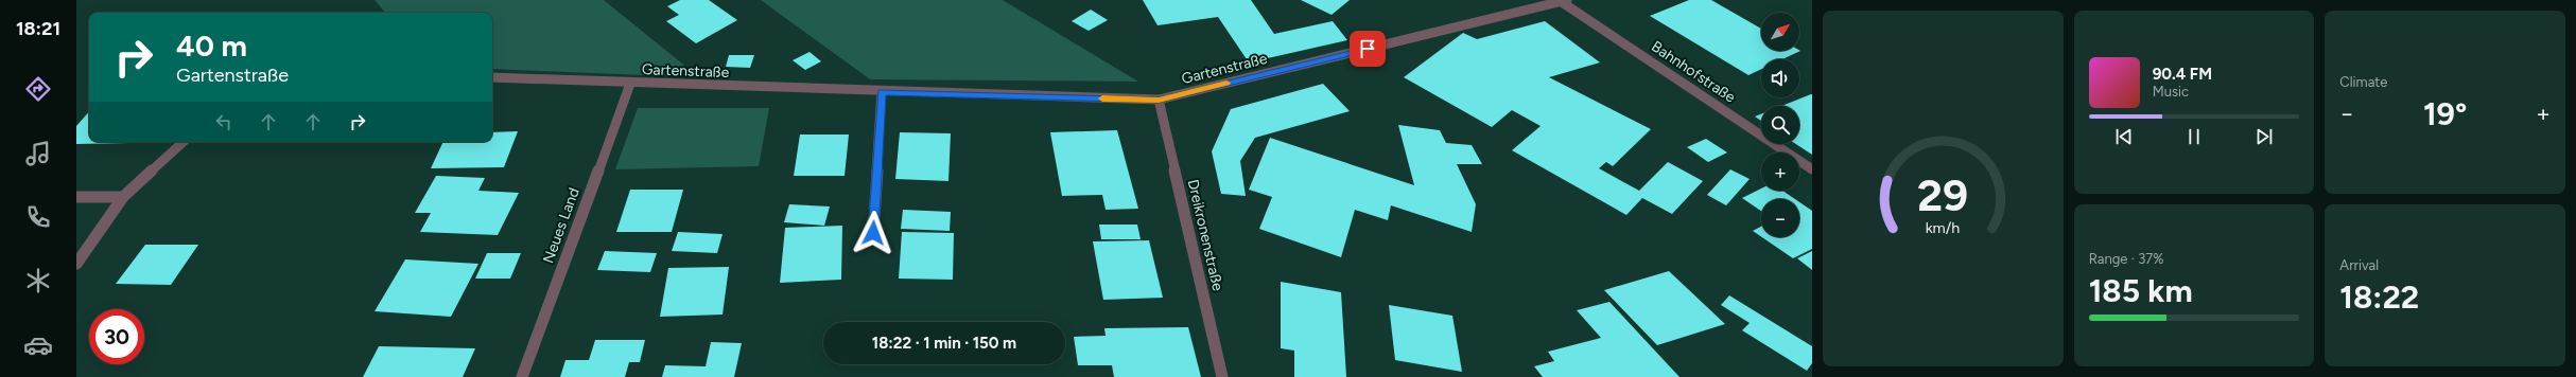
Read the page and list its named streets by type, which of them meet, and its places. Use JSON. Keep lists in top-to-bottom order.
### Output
{
  "streets": {
    "street": [
      "Gartenstraße",
      "Bahnhofstraße",
      "Neues Land",
      "Dreikronenstraße"
    ]
  },
  "crossings": [
    ["Gartenstraße", "Bahnhofstraße"],
    ["Gartenstraße", "Neues Land"],
    ["Gartenstraße", "Dreikronenstraße"]
  ],
  "north": "top right",
  "page": {
    "tabs": "18:21",
    "tile": [
      "Climate",
      ["Range · 37%", "185 km"],
      ["Arrival", "18:22"]
    ],
    "map_buttons": ["+", "−"],
    "turn": ["40 m", "Gartenstraße"],
    "song": ["90.4 FM", "Music"],
    "heat": ["−", "19°", "+"],
    "limit": "30",
    "trip": "18:22 · 1 min · 150 m",
    "gauge": ["29", "km/h"]
  }
}
